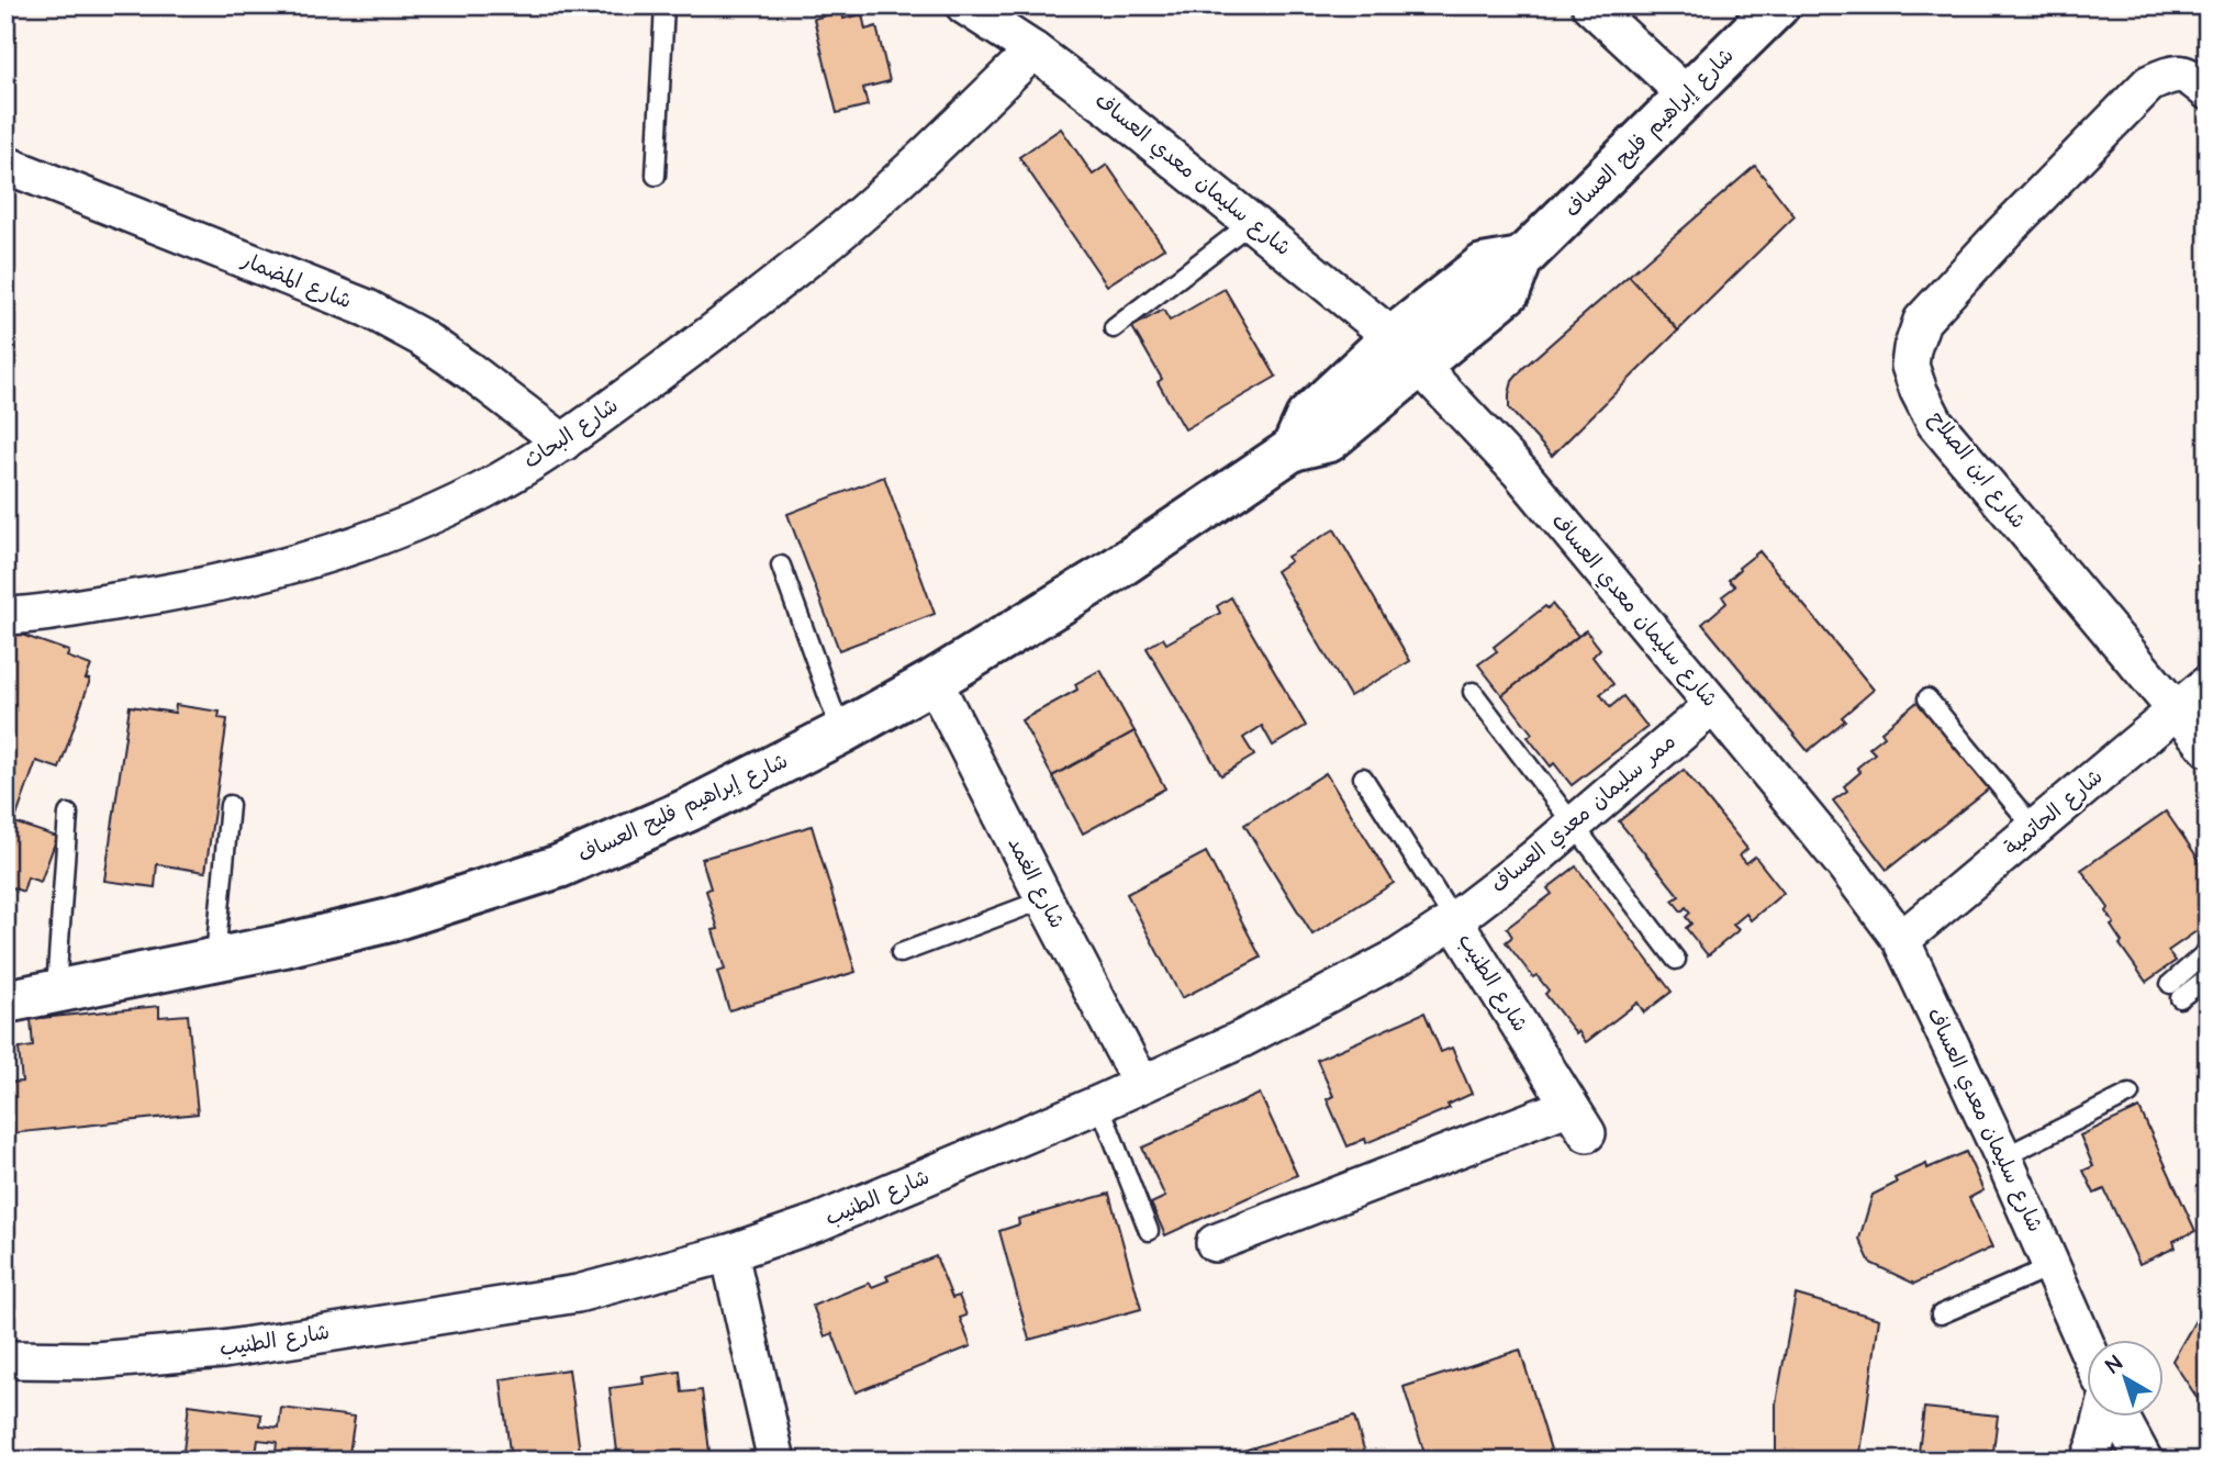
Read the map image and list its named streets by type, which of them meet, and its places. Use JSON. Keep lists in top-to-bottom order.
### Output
{
  "streets": {
    "street": [
      "شارع إبراهيم فليح العساف",
      "شارع سليمان معدي العساف",
      "شارع المضمار",
      "شارع البحاث",
      "شارع ابن الصلاح",
      "شارع الحاتمية",
      "ممر سليمان معدي العساف",
      "شارع الغمد",
      "شارع الطنيب"
    ]
  },
  "crossings": [
    ["شارع إبراهيم فليح العساف", "شارع سليمان معدي العساف"],
    ["شارع إبراهيم فليح العساف", "شارع الغمد"],
    ["شارع سليمان معدي العساف", "شارع البحاث"],
    ["شارع سليمان معدي العساف", "شارع الحاتمية"],
    ["شارع سليمان معدي العساف", "ممر سليمان معدي العساف"],
    ["شارع المضمار", "شارع البحاث"],
    ["شارع ابن الصلاح", "شارع الحاتمية"],
    ["ممر سليمان معدي العساف", "شارع الطنيب"],
    ["شارع الغمد", "شارع الطنيب"]
  ],
  "north": "top left"
}
